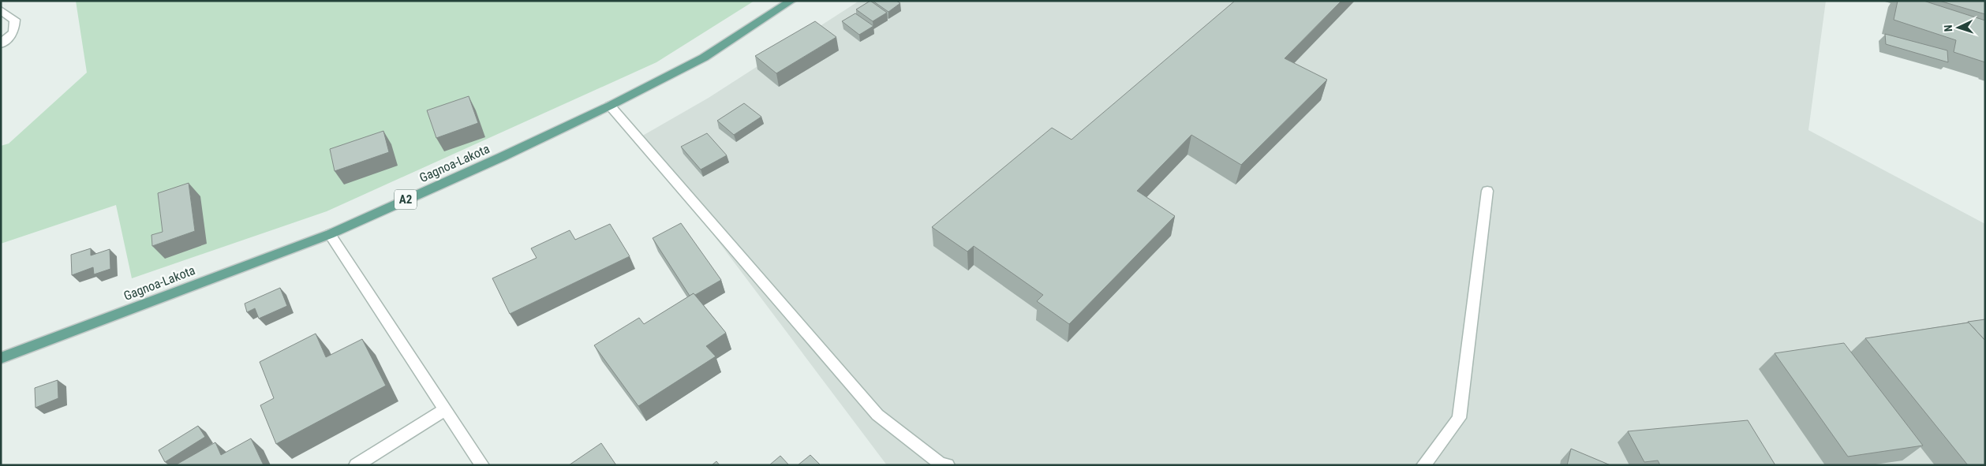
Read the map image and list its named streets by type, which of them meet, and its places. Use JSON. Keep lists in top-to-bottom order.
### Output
{
  "streets": {
    "main road": ["Gagnoa-Lakota", "A2"]
  },
  "north": "left"
}
